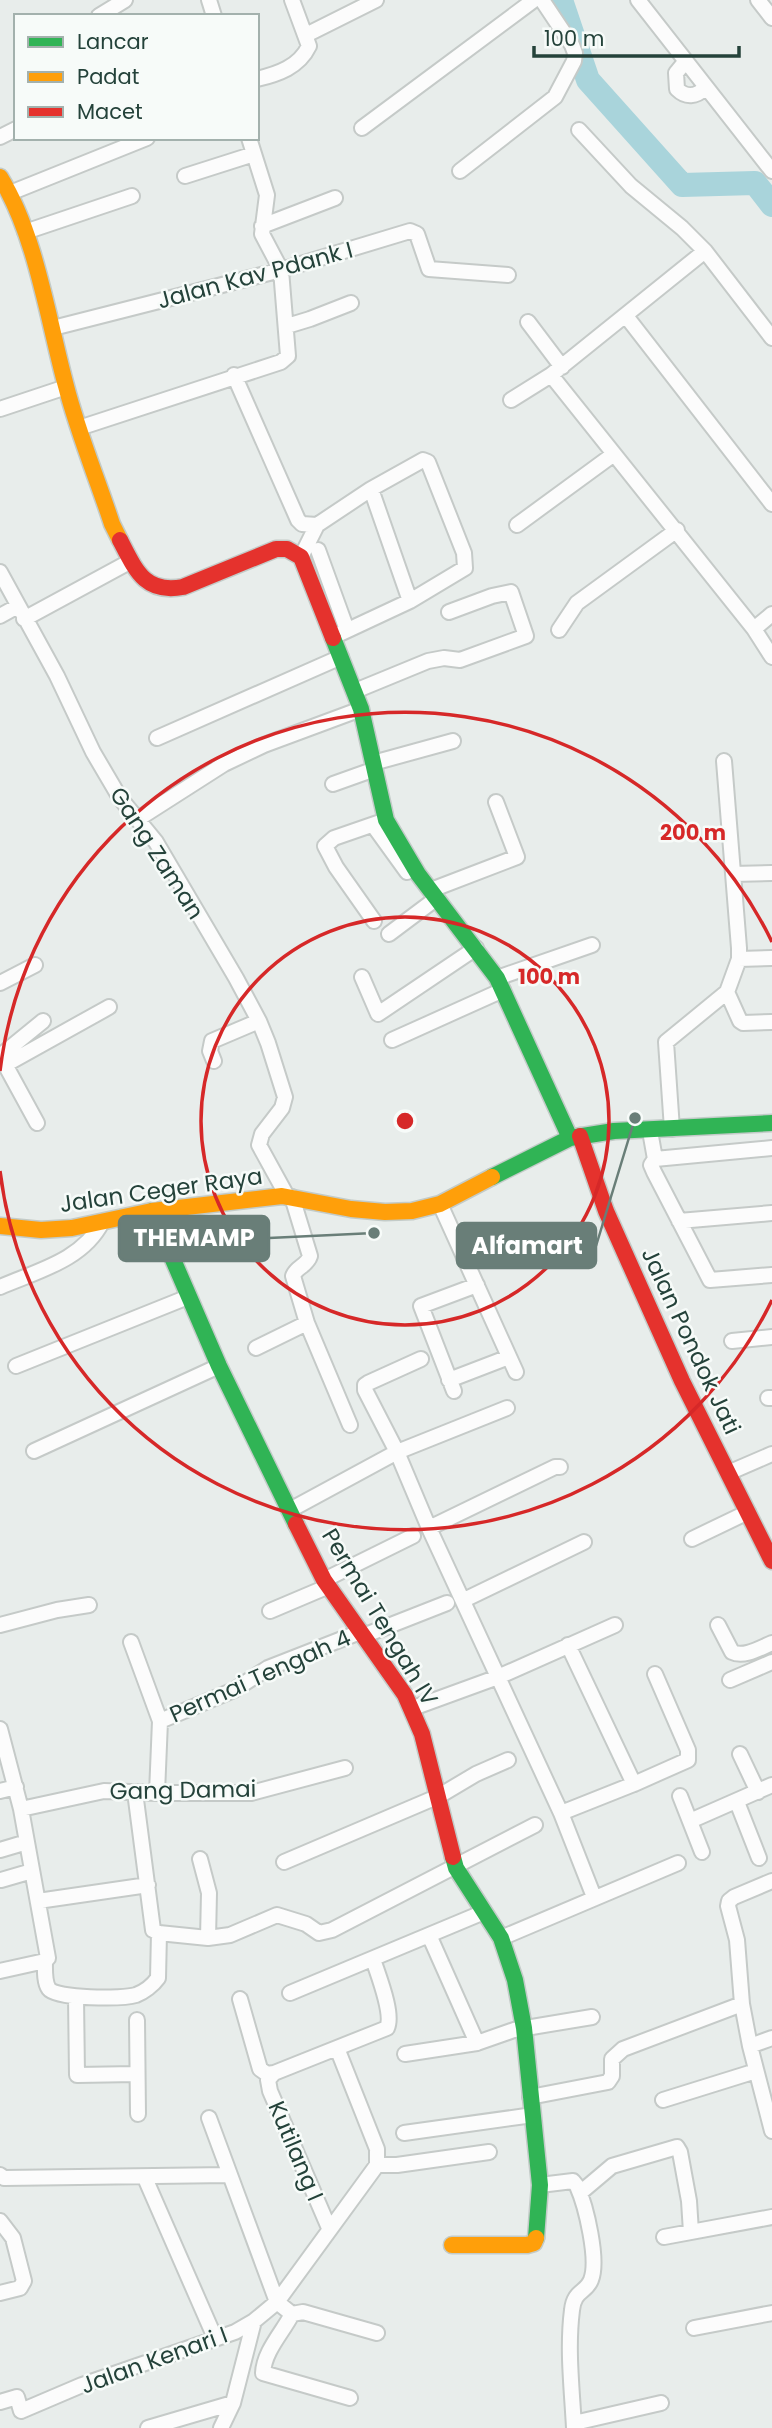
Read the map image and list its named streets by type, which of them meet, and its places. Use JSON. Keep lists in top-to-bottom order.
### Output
{
  "streets": {
    "street": [
      "Jalan Kav Pdank I",
      "Gang Zaman",
      "Jalan Ceger Raya",
      "Jalan Pondok Jati",
      "Permai Tengah IV",
      "Permai Tengah 4",
      "Gang Damai",
      "Kutilang I",
      "Jalan Kenari I"
    ]
  },
  "crossings": [
    ["Gang Zaman", "Jalan Ceger Raya"],
    ["Jalan Ceger Raya", "Jalan Pondok Jati"],
    ["Jalan Ceger Raya", "Permai Tengah IV"],
    ["Permai Tengah IV", "Permai Tengah 4"]
  ],
  "places": ["Alfamart", "THEMAMP"],
  "legend": ["Lancar", "Padat", "Macet"],
  "scale_bar": "100 m",
  "rings": ["200 m", "100 m"]
}
